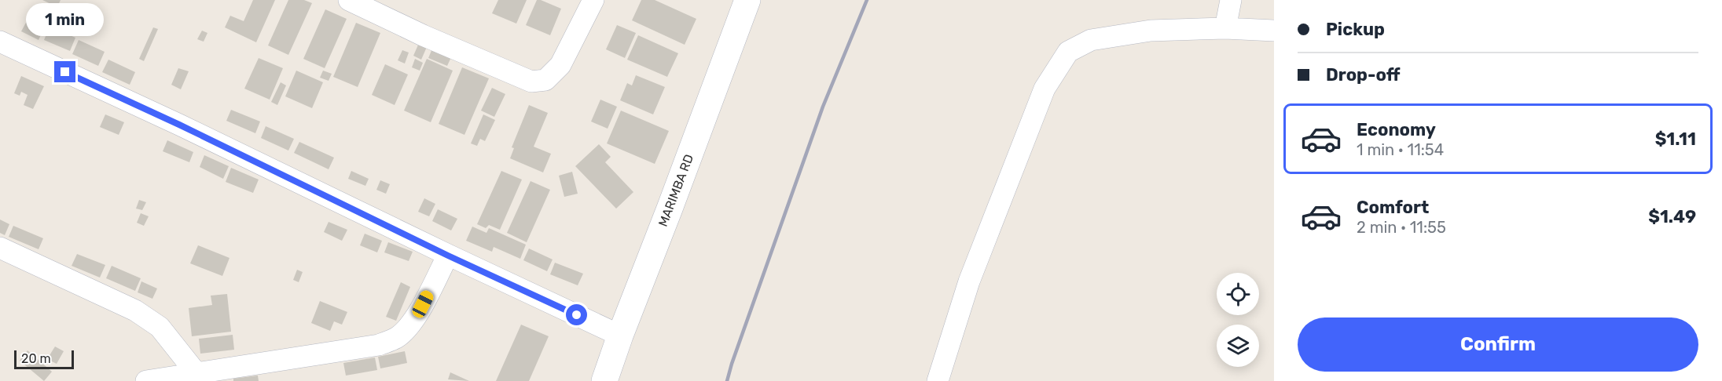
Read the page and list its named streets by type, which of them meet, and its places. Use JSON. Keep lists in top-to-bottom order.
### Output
{
  "streets": {
    "street": ["MARIMBA RD"]
  },
  "scale_bar": "20 m",
  "page": {
    "banner": ["Pickup", "Drop-off"],
    "bubble": "1 min",
    "list": [
      {
        "name": "Economy",
        "note": "1 min · 11:54",
        "value": "$1.11"
      },
      {
        "name": "Comfort",
        "note": "2 min · 11:55",
        "value": "$1.49"
      }
    ],
    "buttons": "Confirm",
    "scale": "20 m"
  }
}
